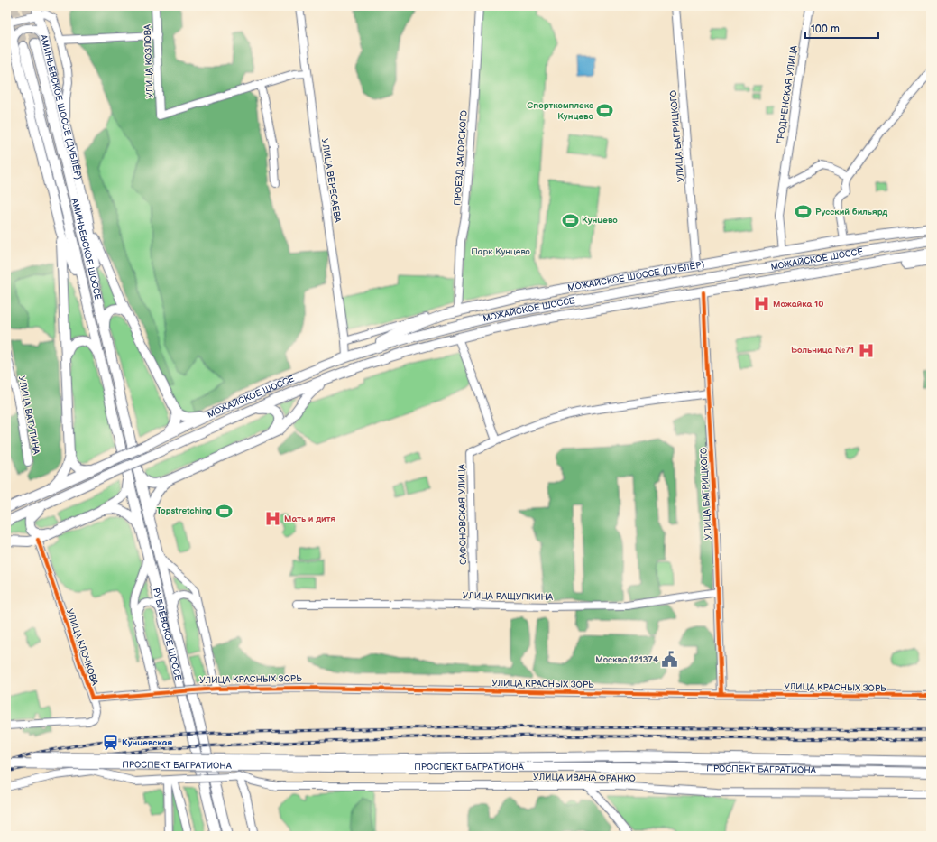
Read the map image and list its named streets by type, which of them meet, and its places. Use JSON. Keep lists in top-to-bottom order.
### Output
{
  "streets": {
    "main road": [
      "АМИНЬЕВСКОЕ ШОССЕ (ДУБЛЁР)",
      "АМИНЬЕВСКОЕ ШОССЕ",
      "МОЖАЙСКОЕ ШОССЕ",
      "МОЖАЙСКОЕ ШОССЕ (ДУБЛЁР)",
      "РУБЛЁВСКОЕ ШОССЕ",
      "ПРОСПЕКТ БАГРАТИОНА"
    ],
    "street": [
      "УЛИЦА КОЗЛОВА",
      "ГРОДНЕНСКАЯ УЛИЦА",
      "УЛИЦА БАГРИЦКОГО",
      "ПРОЕЗД ЗАГОРСКОГО",
      "УЛИЦА ВЕРЕСАЕВА",
      "УЛИЦА ВАТУТИНА",
      "САФОНОВСКАЯ УЛИЦА",
      "УЛИЦА РАЩУПКИНА",
      "УЛИЦА КЛОЧКОВА",
      "УЛИЦА КРАСНЫХ ЗОРЬ",
      "УЛИЦА ИВАНА ФРАНКО"
    ]
  },
  "crossings": [
    ["ГРОДНЕНСКАЯ УЛИЦА", "МОЖАЙСКОЕ ШОССЕ (ДУБЛЁР)"],
    ["АМИНЬЕВСКОЕ ШОССЕ (ДУБЛЁР)", "АМИНЬЕВСКОЕ ШОССЕ"],
    ["УЛИЦА БАГРИЦКОГО", "МОЖАЙСКОЕ ШОССЕ"],
    ["УЛИЦА БАГРИЦКОГО", "МОЖАЙСКОЕ ШОССЕ (ДУБЛЁР)"],
    ["УЛИЦА БАГРИЦКОГО", "САФОНОВСКАЯ УЛИЦА"],
    ["УЛИЦА БАГРИЦКОГО", "УЛИЦА РАЩУПКИНА"],
    ["УЛИЦА БАГРИЦКОГО", "УЛИЦА КРАСНЫХ ЗОРЬ"],
    ["ПРОЕЗД ЗАГОРСКОГО", "МОЖАЙСКОЕ ШОССЕ (ДУБЛЁР)"],
    ["УЛИЦА ВЕРЕСАЕВА", "МОЖАЙСКОЕ ШОССЕ"],
    ["УЛИЦА ВЕРЕСАЕВА", "МОЖАЙСКОЕ ШОССЕ (ДУБЛЁР)"],
    ["АМИНЬЕВСКОЕ ШОССЕ", "РУБЛЁВСКОЕ ШОССЕ"],
    ["САФОНОВСКАЯ УЛИЦА", "УЛИЦА РАЩУПКИНА"],
    ["УЛИЦА КЛОЧКОВА", "УЛИЦА КРАСНЫХ ЗОРЬ"]
  ],
  "parks": ["Парк Кунцево"],
  "places": {
    "sports": [
      "Спорткомплекс Кунцево",
      "Русский бильярд",
      "Кунцево",
      "Topstretching"
    ],
    "hospital": ["Можайка 10", "Больница №71", "Мать и дитя"],
    "public building": ["Москва 121374"],
    "station": ["Кунцевская"]
  },
  "scale_bar": "100 m"
}
